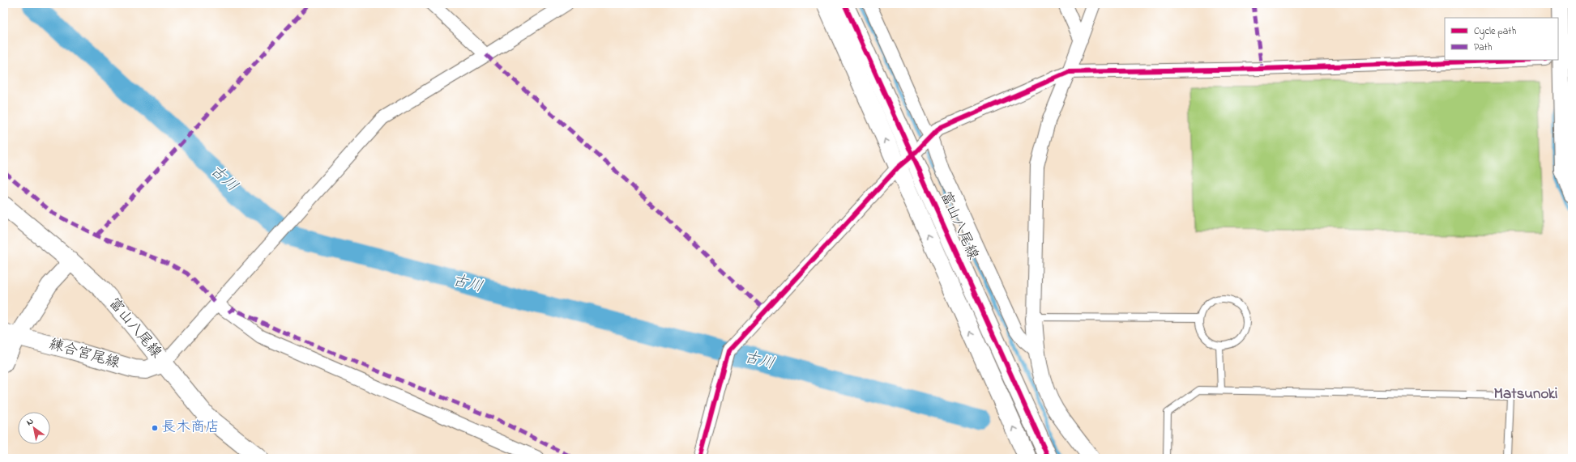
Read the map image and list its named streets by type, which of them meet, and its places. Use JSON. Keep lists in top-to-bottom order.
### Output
{
  "streets": {
    "main road": ["富山八尾線", "練合宮尾線"]
  },
  "crossings": [
    ["富山八尾線", "練合宮尾線"]
  ],
  "districts": ["Matsunoki"],
  "water": ["古川"],
  "places": ["長木商店"],
  "legend": ["Cycle path", "Path"],
  "north": "top left"
}
